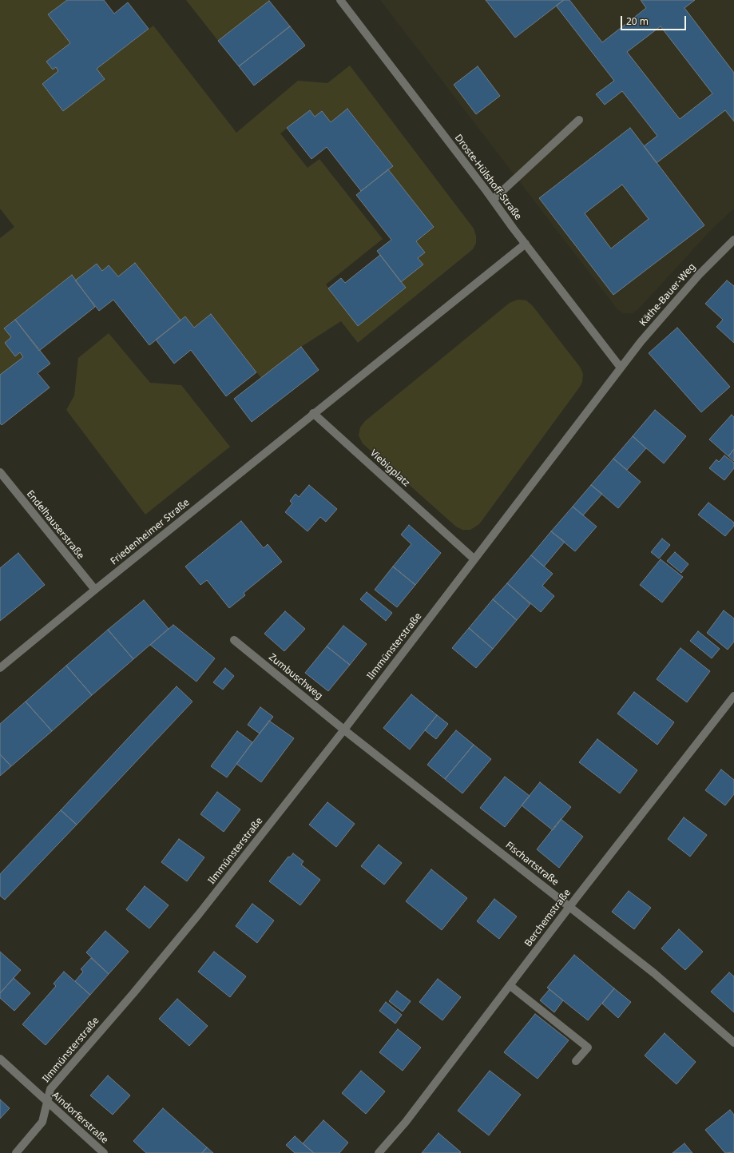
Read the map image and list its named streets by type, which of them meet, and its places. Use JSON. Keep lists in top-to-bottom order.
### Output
{
  "streets": {
    "street": [
      "Droste-Hülshoff-Straße",
      "Käthe-Bauer-Weg",
      "Viebigplatz",
      "Endelhauserstraße",
      "Friedenheimer Straße",
      "Ilmmünsterstraße",
      "Zumbuschweg",
      "Fischartstraße",
      "Berchemstraße",
      "Aindorferstraße"
    ]
  },
  "crossings": [
    ["Droste-Hülshoff-Straße", "Käthe-Bauer-Weg"],
    ["Viebigplatz", "Friedenheimer Straße"],
    ["Viebigplatz", "Ilmmünsterstraße"],
    ["Endelhauserstraße", "Friedenheimer Straße"],
    ["Ilmmünsterstraße", "Zumbuschweg"],
    ["Ilmmünsterstraße", "Fischartstraße"],
    ["Ilmmünsterstraße", "Aindorferstraße"],
    ["Zumbuschweg", "Fischartstraße"],
    ["Fischartstraße", "Berchemstraße"]
  ],
  "scale_bar": "20 m"
}
